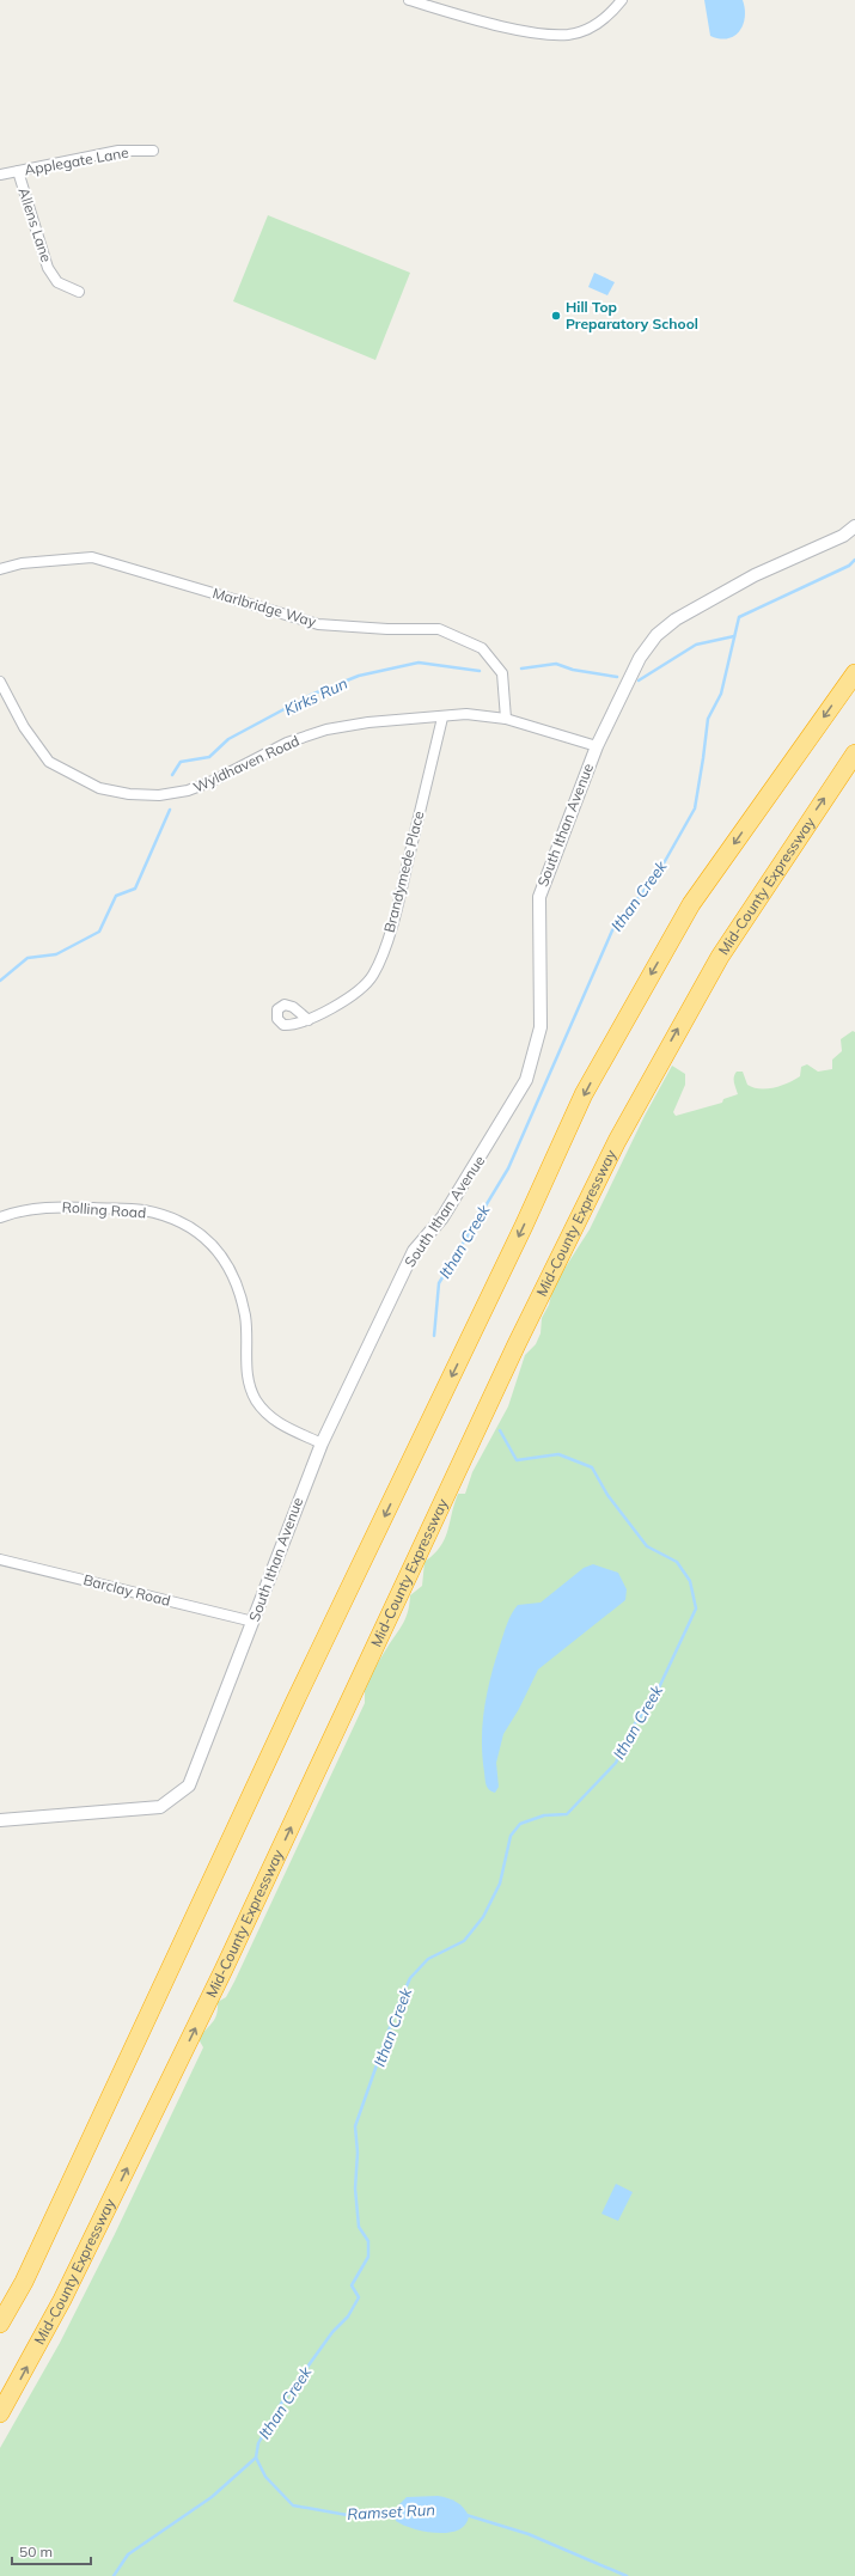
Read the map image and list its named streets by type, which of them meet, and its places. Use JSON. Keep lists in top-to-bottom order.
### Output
{
  "streets": {
    "highway": ["Mid-County Expressway"],
    "street": [
      "Applegate Lane",
      "Allens Lane",
      "Marlbridge Way",
      "Wyldhaven Road",
      "South Ithan Avenue",
      "Brandymede Place",
      "Rolling Road",
      "Barclay Road"
    ]
  },
  "crossings": [
    ["Applegate Lane", "Allens Lane"],
    ["Marlbridge Way", "Wyldhaven Road"],
    ["Wyldhaven Road", "South Ithan Avenue"],
    ["Wyldhaven Road", "Brandymede Place"],
    ["South Ithan Avenue", "Rolling Road"],
    ["South Ithan Avenue", "Barclay Road"]
  ],
  "water": ["Kirks Run", "Ithan Creek", "Ramset Run"],
  "places": ["Hill Top Preparatory School"],
  "scale_bar": "50 m"
}
